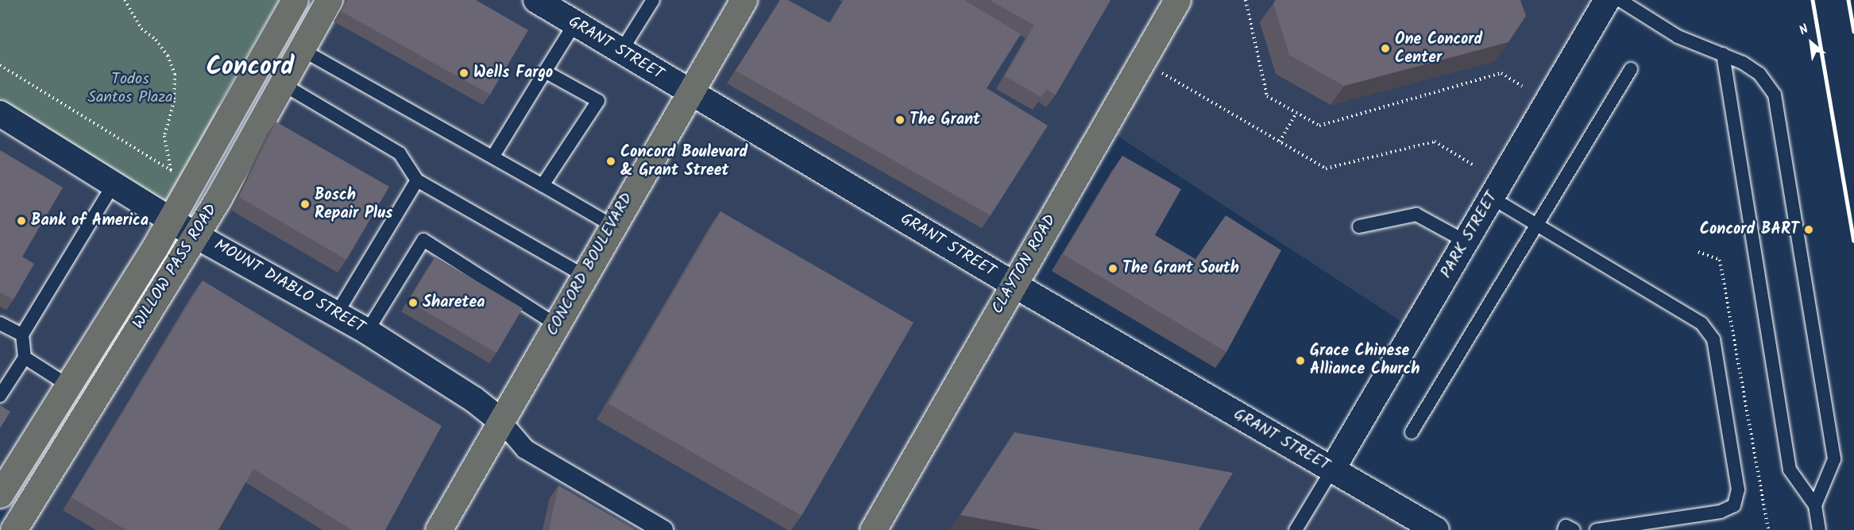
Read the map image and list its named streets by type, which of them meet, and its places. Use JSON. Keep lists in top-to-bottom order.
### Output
{
  "streets": {
    "main road": ["CONCORD BOULEVARD", "CLAYTON ROAD", "WILLOW PASS ROAD"],
    "street": ["GRANT STREET", "PARK STREET", "MOUNT DIABLO STREET"]
  },
  "crossings": [
    ["GRANT STREET", "PARK STREET"],
    ["GRANT STREET", "CONCORD BOULEVARD"],
    ["GRANT STREET", "CLAYTON ROAD"],
    ["CONCORD BOULEVARD", "MOUNT DIABLO STREET"],
    ["WILLOW PASS ROAD", "MOUNT DIABLO STREET"]
  ],
  "districts": ["Concord"],
  "parks": ["Todos Santos Plaza"],
  "places": [
    "One Concord Center",
    "Wells Fargo",
    "The Grant",
    "Concord Boulevard & Grant Street",
    "Bosch Repair Plus",
    "Bank of America",
    "Concord BART",
    "The Grant South",
    "Sharetea",
    "Grace Chinese Alliance Church"
  ],
  "north": "top left"
}
